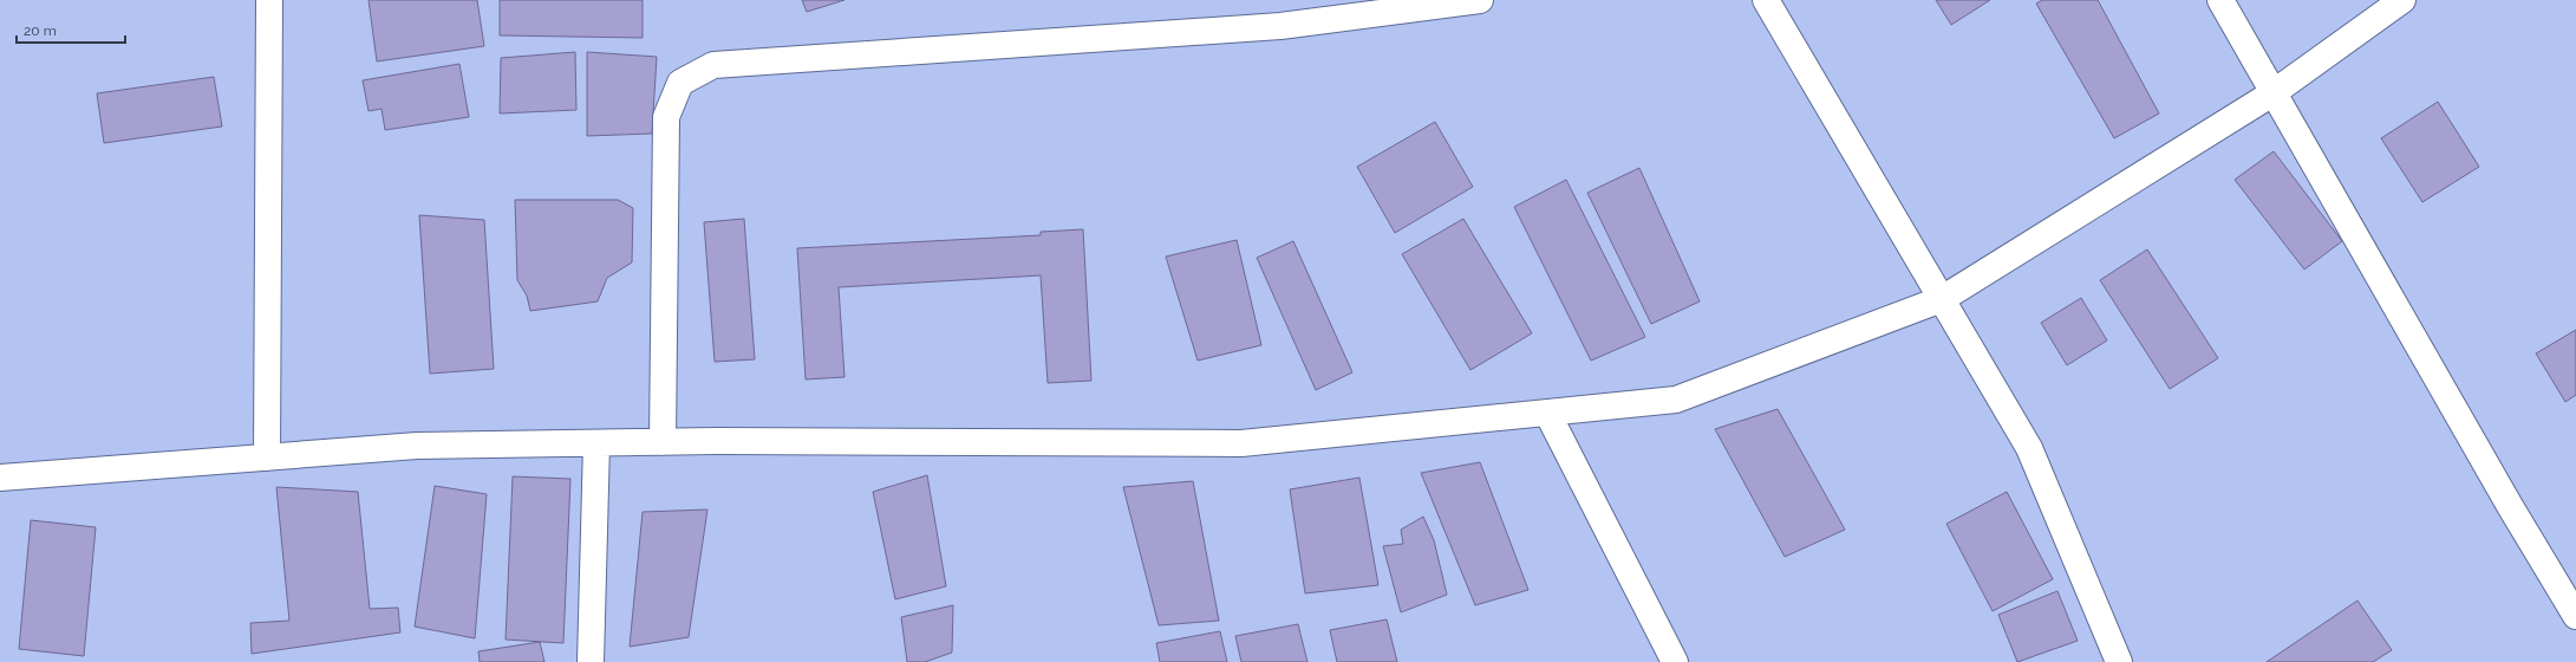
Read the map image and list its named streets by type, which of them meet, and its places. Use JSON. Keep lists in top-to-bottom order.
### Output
{
  "scale_bar": "20 m"
}
